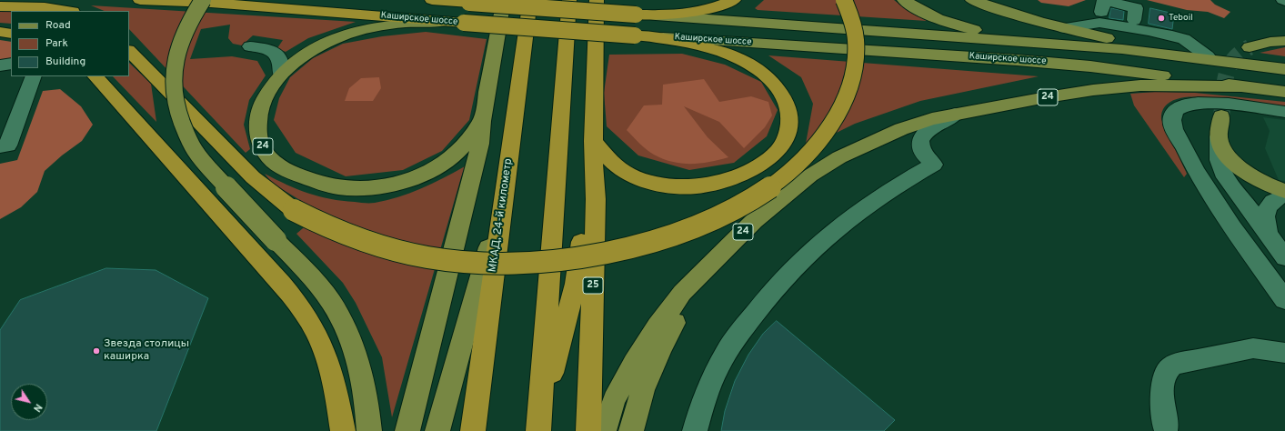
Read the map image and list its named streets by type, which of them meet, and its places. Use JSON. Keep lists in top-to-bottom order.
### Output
{
  "streets": {
    "highway": ["Каширское шоссе", "МКАД, 24-й километр", "25"],
    "main road": ["24"]
  },
  "crossings": [
    ["Каширское шоссе", "24"]
  ],
  "places": ["Teboil", "Звезда столицы каширка"],
  "legend": ["Road", "Park", "Building"],
  "north": "bottom right"
}
